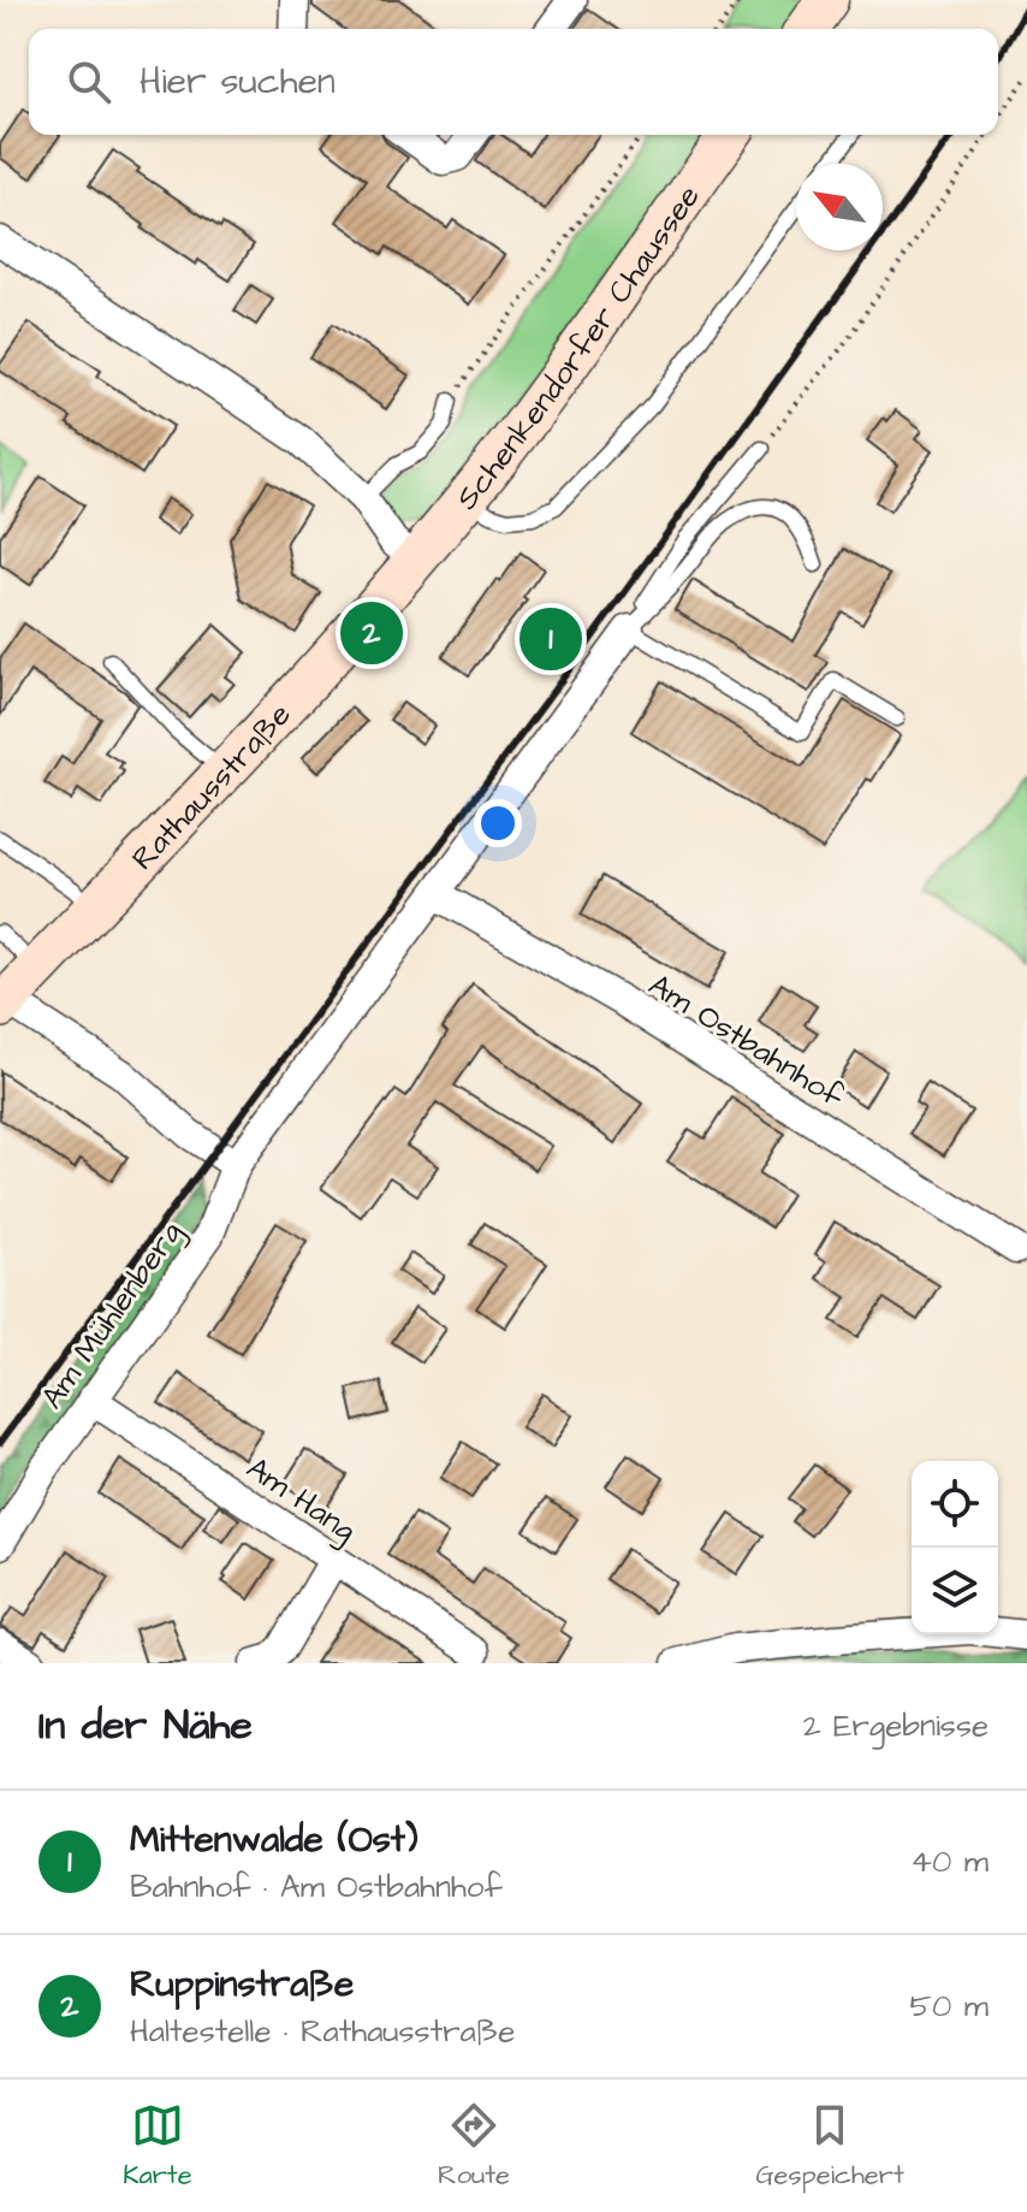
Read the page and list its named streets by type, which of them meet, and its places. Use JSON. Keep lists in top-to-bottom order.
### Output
{
  "streets": {
    "main road": ["Schenkendorfer Chaussee", "Rathausstraße"],
    "street": ["Am Ostbahnhof", "Am Mühlenberg", "Am Hang"]
  },
  "crossings": [
    ["Schenkendorfer Chaussee", "Rathausstraße"],
    ["Am Mühlenberg", "Am Hang"]
  ],
  "north": "top left",
  "page": {
    "search": "Hier suchen",
    "pins": ["2", "1"],
    "heading": ["In der Nähe", "2 Ergebnisse"],
    "list": [
      {
        "mark": "1",
        "name": "Mittenwalde (Ost)",
        "note": "Bahnhof · Am Ostbahnhof",
        "value": "40 m"
      },
      {
        "mark": "2",
        "name": "Ruppinstraße",
        "note": "Haltestelle · Rathausstraße",
        "value": "50 m"
      }
    ],
    "nav": ["Karte", "Route", "Gespeichert"]
  }
}
